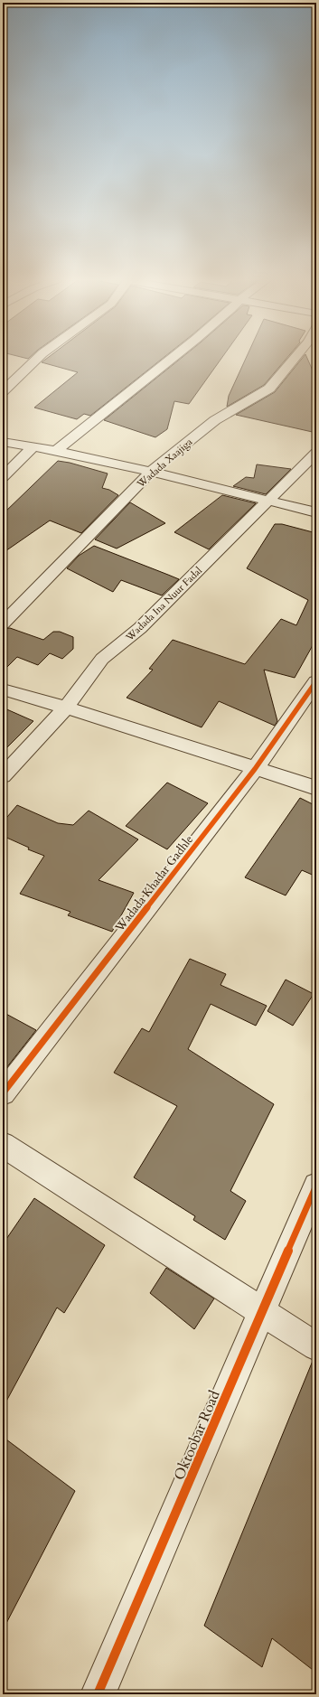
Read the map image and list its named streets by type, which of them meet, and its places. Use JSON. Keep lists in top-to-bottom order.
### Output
{
  "streets": {
    "street": [
      "Wadada Xaajiga",
      "Wadada Ina Nuur Fadal",
      "Wadada Khadar Gadhle",
      "Oktoobar Road"
    ]
  }
}
